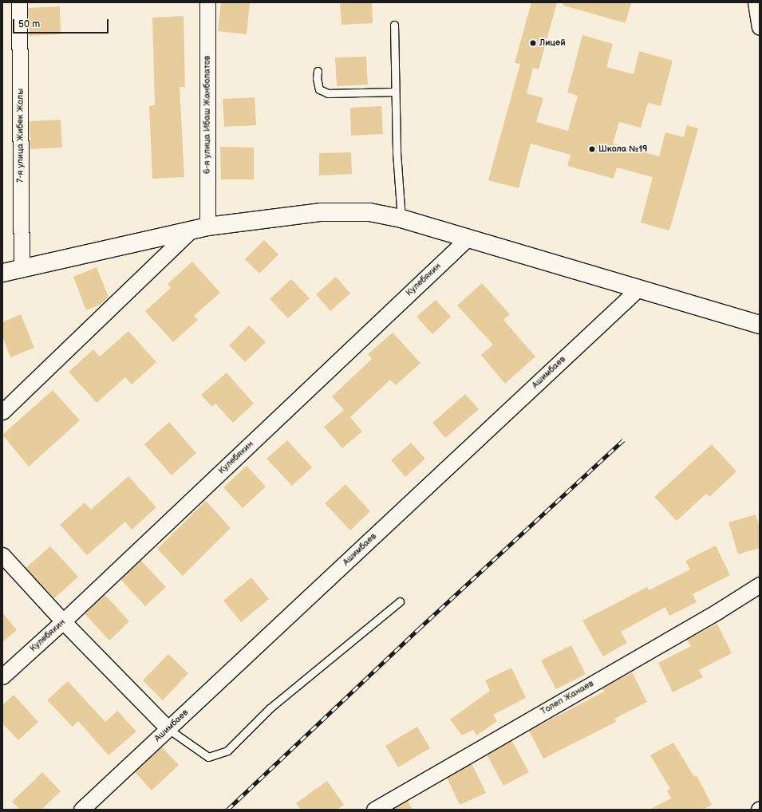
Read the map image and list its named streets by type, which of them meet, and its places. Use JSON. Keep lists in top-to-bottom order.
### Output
{
  "streets": {
    "street": [
      "6-я улица Ибаш Жанболатов",
      "7-я улица Жибек Жолы",
      "Кулебякин",
      "Ашимбаев",
      "Толеп Жанаев"
    ]
  },
  "places": ["Лицей", "Школа №19"],
  "scale_bar": "50 m"
}
